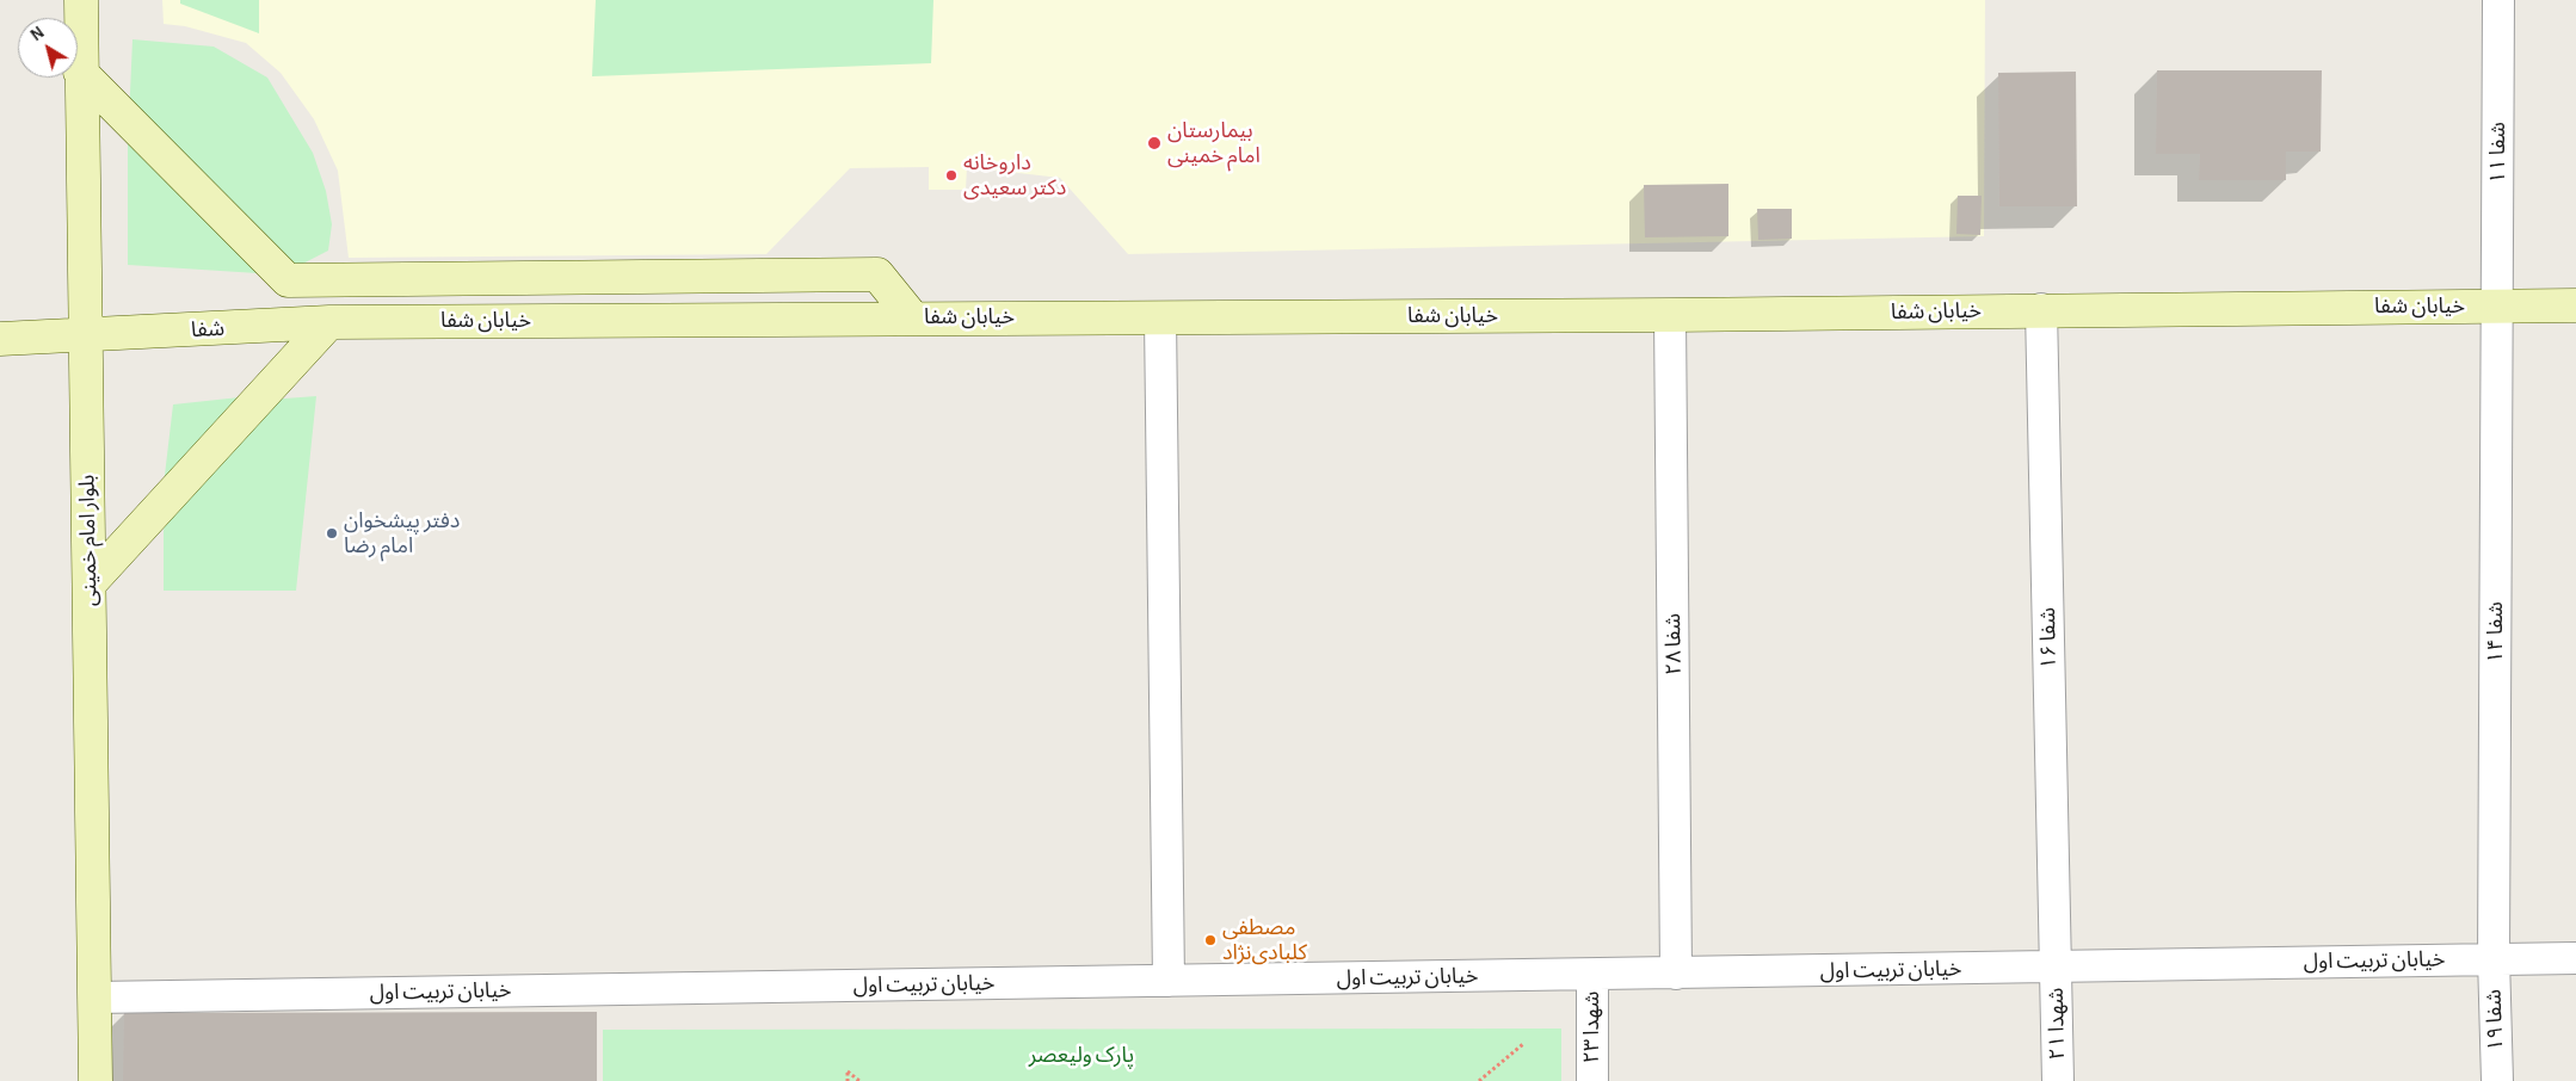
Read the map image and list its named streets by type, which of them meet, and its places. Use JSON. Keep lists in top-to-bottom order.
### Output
{
  "streets": {
    "street": [
      "شفا ۱۱",
      "خیابان شفا",
      "شفا",
      "بلوار امام خمینی",
      "شفا ۱۴",
      "شفا ۱۶",
      "شفا ۲۸",
      "خیابان تربیت اول",
      "شفا ۱۹",
      "شهدا ۲۱",
      "شهدا ۲۳"
    ]
  },
  "crossings": [
    ["شفا ۱۱", "خیابان شفا"],
    ["شفا ۱۱", "شفا ۱۴"],
    ["خیابان شفا", "شفا"],
    ["خیابان شفا", "شفا ۱۴"],
    ["خیابان شفا", "شفا ۱۶"],
    ["خیابان شفا", "شفا ۲۸"],
    ["شفا", "بلوار امام خمینی"],
    ["بلوار امام خمینی", "خیابان تربیت اول"],
    ["شفا ۱۴", "خیابان تربیت اول"],
    ["شفا ۱۴", "شفا ۱۹"],
    ["شفا ۱۶", "خیابان تربیت اول"],
    ["شفا ۱۶", "شهدا ۲۱"],
    ["شفا ۲۸", "خیابان تربیت اول"],
    ["خیابان تربیت اول", "شفا ۱۹"],
    ["خیابان تربیت اول", "شهدا ۲۱"],
    ["خیابان تربیت اول", "شهدا ۲۳"]
  ],
  "parks": ["پارک ولیعصر"],
  "places": [
    "بیمارستان امام خمینی",
    "داروخانه دکتر سعیدی",
    "دفتر پیشخوان امام رضا",
    "مصطفی کلبادی‌نژاد"
  ],
  "north": "top left"
}
